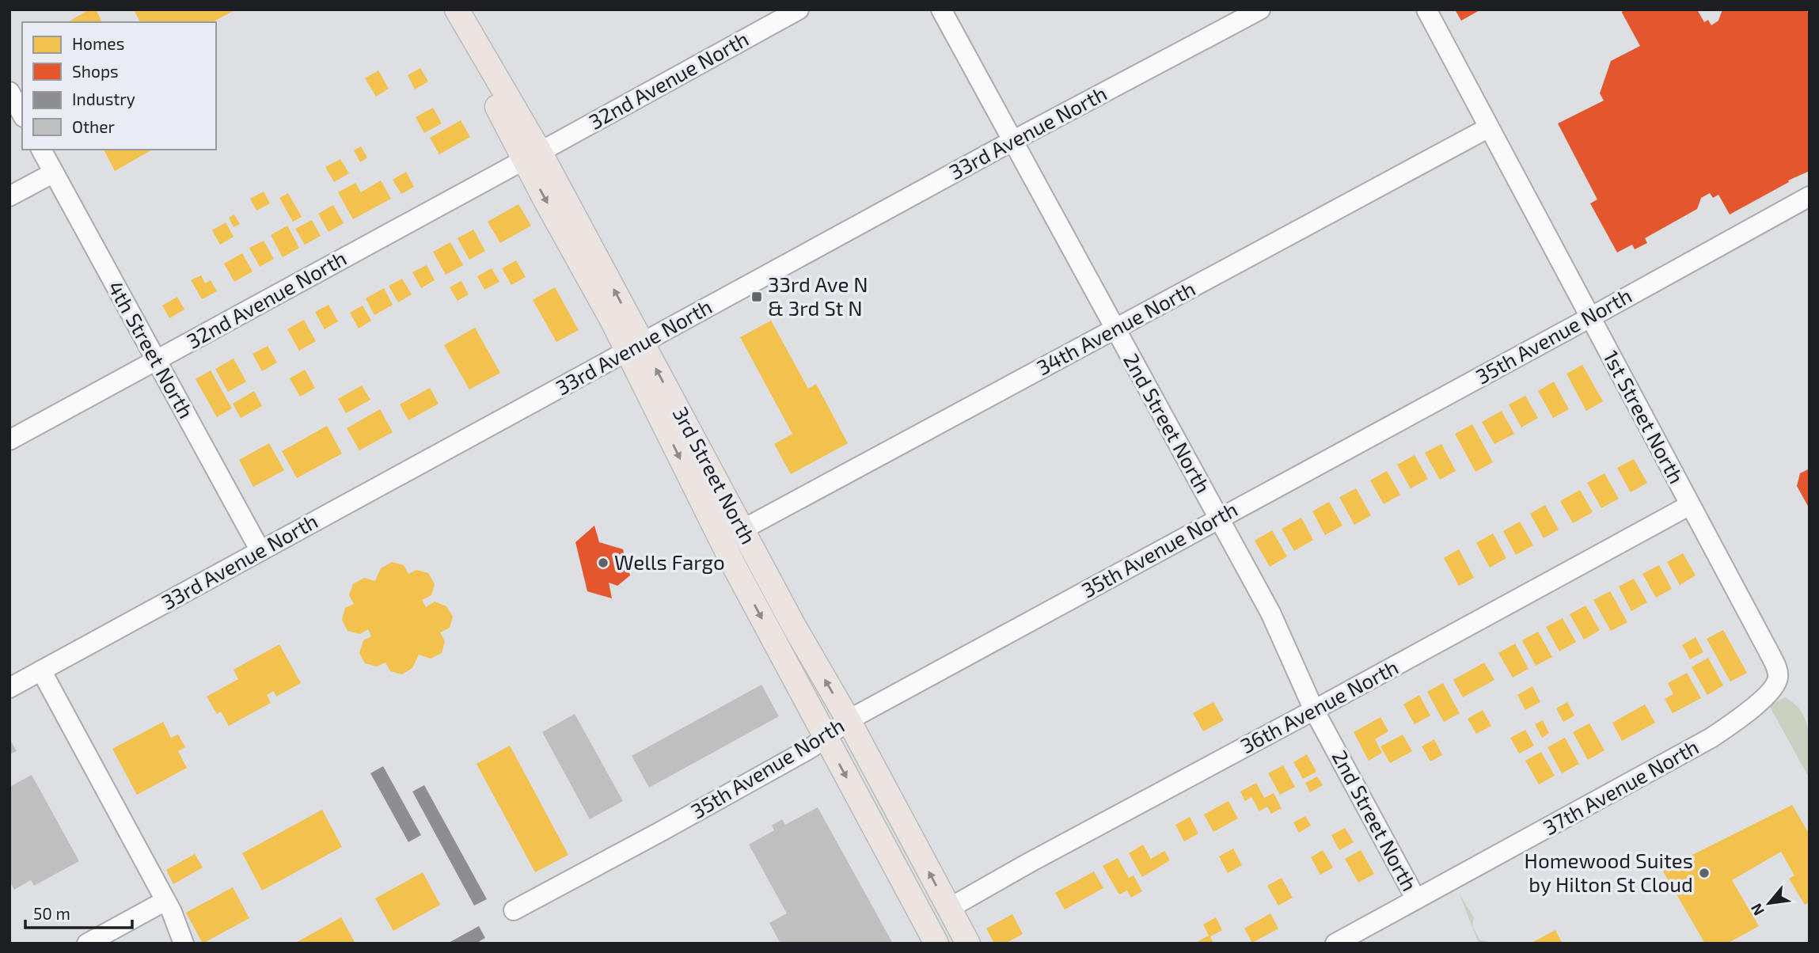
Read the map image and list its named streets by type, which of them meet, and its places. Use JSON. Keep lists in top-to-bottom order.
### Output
{
  "streets": {
    "main road": ["3rd Street North"],
    "street": [
      "32nd Avenue North",
      "33rd Avenue North",
      "34th Avenue North",
      "35th Avenue North",
      "4th Street North",
      "1st Street North",
      "2nd Street North",
      "36th Avenue North",
      "37th Avenue North"
    ]
  },
  "crossings": [
    ["32nd Avenue North", "4th Street North"],
    ["32nd Avenue North", "3rd Street North"],
    ["33rd Avenue North", "4th Street North"],
    ["33rd Avenue North", "2nd Street North"],
    ["33rd Avenue North", "3rd Street North"],
    ["34th Avenue North", "1st Street North"],
    ["34th Avenue North", "2nd Street North"],
    ["34th Avenue North", "3rd Street North"],
    ["35th Avenue North", "1st Street North"],
    ["35th Avenue North", "2nd Street North"],
    ["35th Avenue North", "3rd Street North"],
    ["1st Street North", "36th Avenue North"],
    ["1st Street North", "37th Avenue North"],
    ["2nd Street North", "36th Avenue North"],
    ["2nd Street North", "37th Avenue North"],
    ["3rd Street North", "36th Avenue North"]
  ],
  "places": {
    "transit": ["33rd Ave N & 3rd St N"],
    "other": ["Wells Fargo", "Homewood Suites by Hilton St Cloud"]
  },
  "legend": [
    "Homes",
    "Shops",
    "Industry",
    "Other"
  ],
  "scale_bar": "50 m",
  "north": "bottom left"
}
